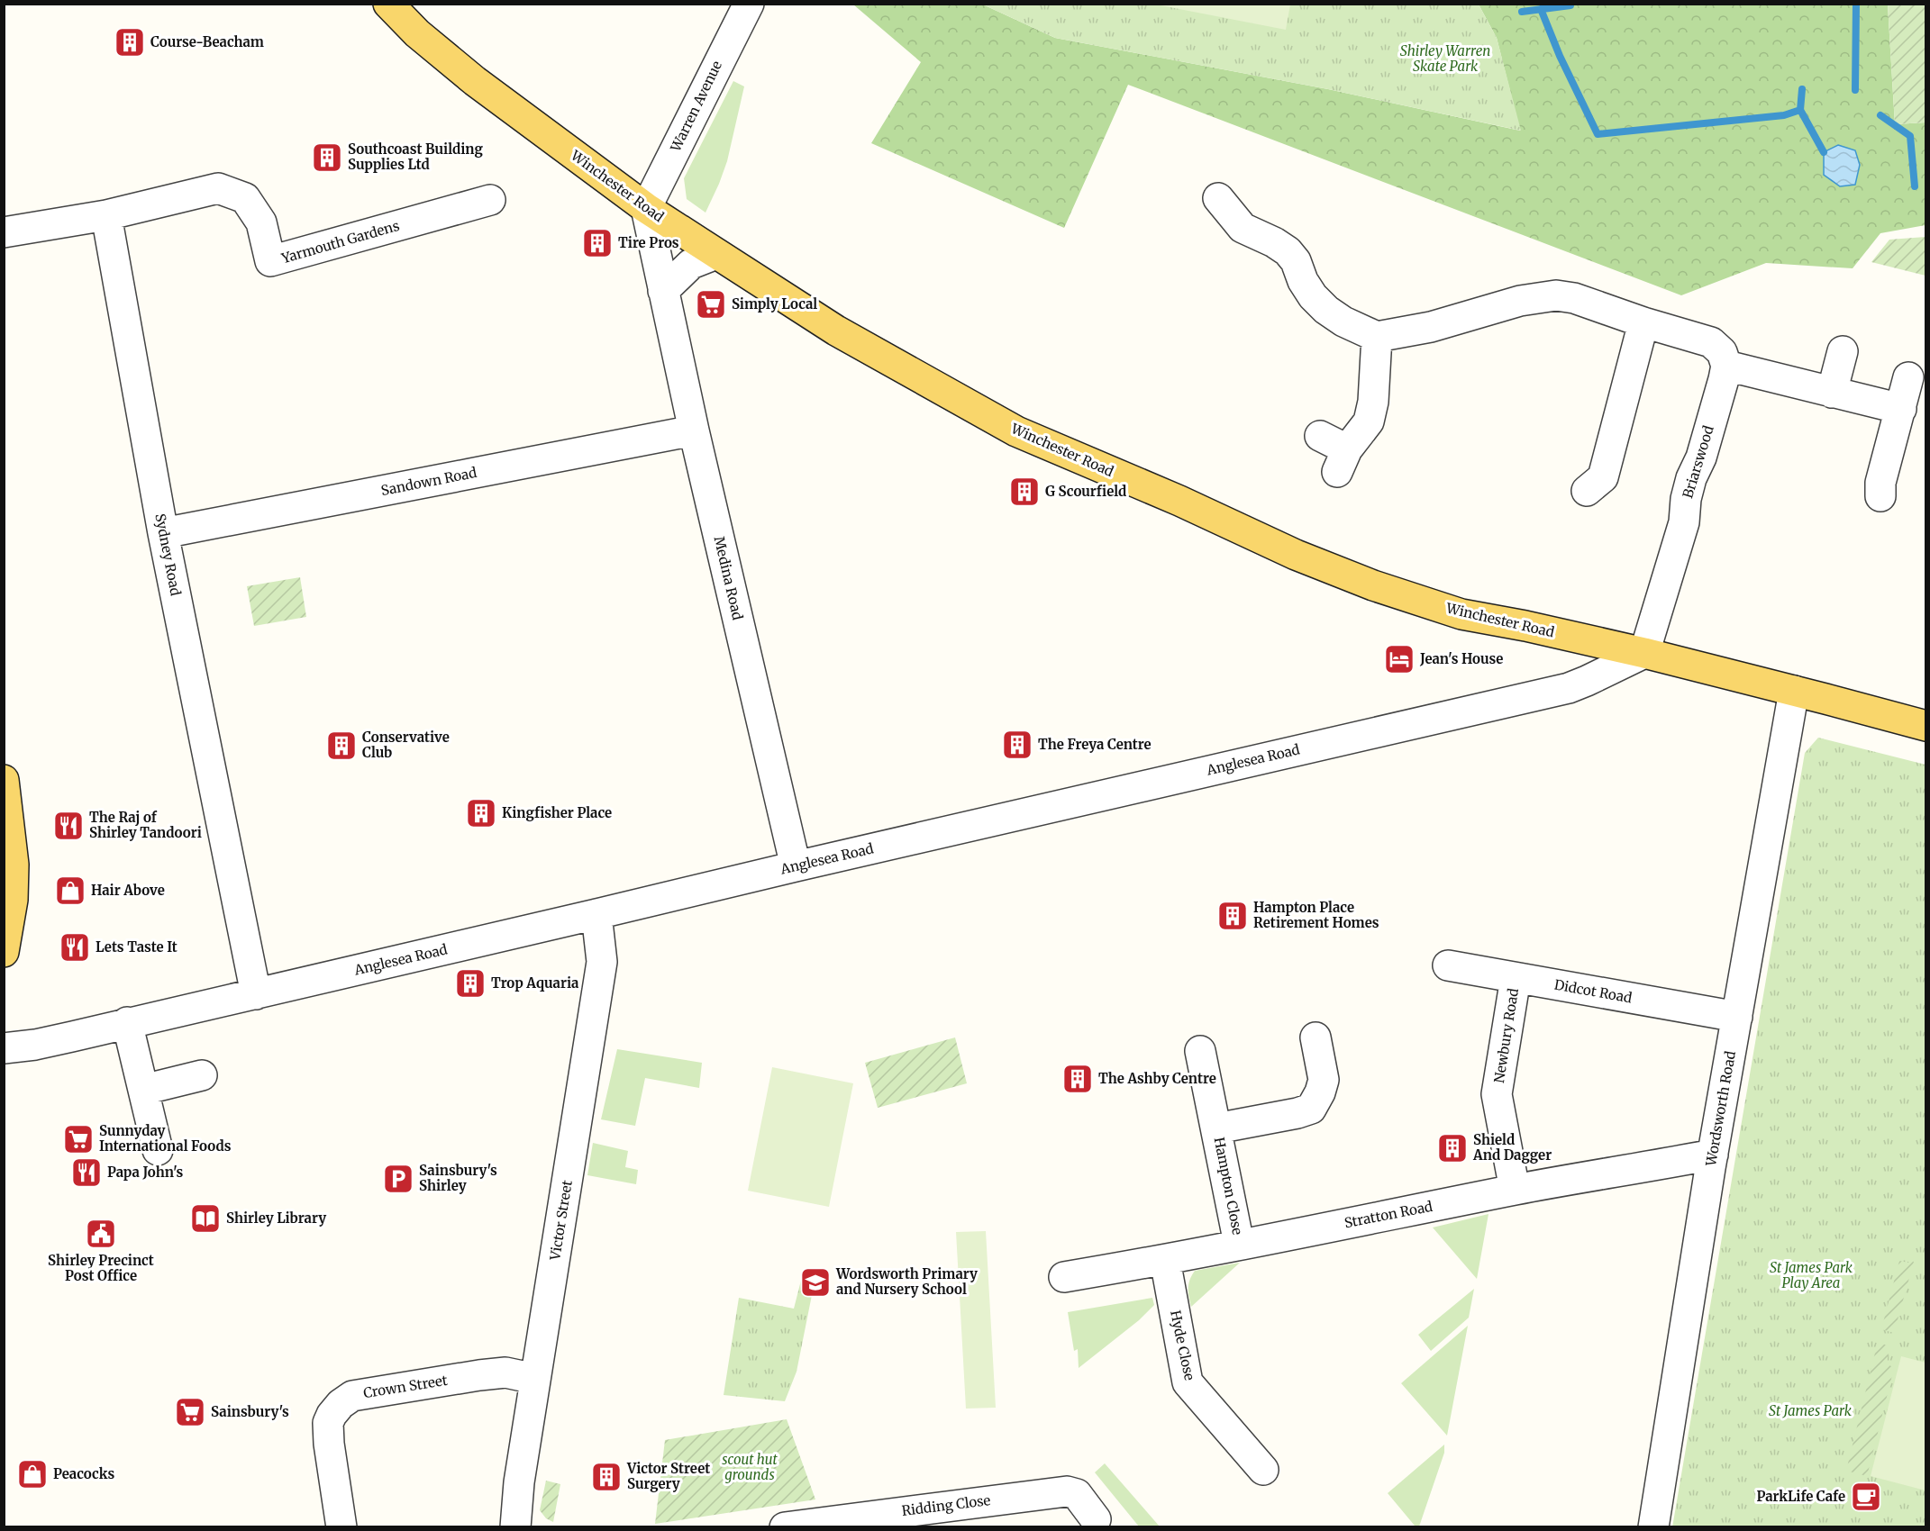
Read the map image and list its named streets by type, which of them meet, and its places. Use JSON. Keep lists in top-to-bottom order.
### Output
{
  "streets": {
    "main road": ["Winchester Road"],
    "street": [
      "Warren Avenue",
      "Yarmouth Gardens",
      "Briarswood",
      "Sandown Road",
      "Sydney Road",
      "Medina Road",
      "Anglesea Road",
      "Didcot Road",
      "Newbury Road",
      "Wordsworth Road",
      "Hampton Close",
      "Stratton Road",
      "Victor Street",
      "Hyde Close",
      "Crown Street",
      "Ridding Close"
    ]
  },
  "crossings": [
    ["Warren Avenue", "Winchester Road"],
    ["Warren Avenue", "Medina Road"],
    ["Winchester Road", "Briarswood"],
    ["Winchester Road", "Medina Road"],
    ["Winchester Road", "Anglesea Road"],
    ["Winchester Road", "Wordsworth Road"],
    ["Yarmouth Gardens", "Sydney Road"],
    ["Briarswood", "Anglesea Road"],
    ["Sandown Road", "Sydney Road"],
    ["Sandown Road", "Medina Road"],
    ["Sydney Road", "Anglesea Road"],
    ["Medina Road", "Anglesea Road"],
    ["Anglesea Road", "Victor Street"],
    ["Didcot Road", "Newbury Road"],
    ["Didcot Road", "Wordsworth Road"],
    ["Newbury Road", "Stratton Road"],
    ["Wordsworth Road", "Stratton Road"],
    ["Hampton Close", "Stratton Road"],
    ["Stratton Road", "Hyde Close"],
    ["Victor Street", "Crown Street"]
  ],
  "parks": [
    "Shirley Warren Skate Park",
    "St James Park Play Area",
    "St James Park",
    "scout hut grounds"
  ],
  "places": {
    "building": [
      "Course-Beacham",
      "Southcoast Building Supplies Ltd",
      "Tire Pros",
      "G Scourfield",
      "The Freya Centre",
      "Conservative Club",
      "Kingfisher Place",
      "Hampton Place Retirement Homes",
      "Trop Aquaria",
      "The Ashby Centre",
      "Shield And Dagger",
      "Victor Street Surgery"
    ],
    "supermarket": ["Simply Local", "Sunnyday International Foods", "Sainsbury's"],
    "hotel": ["Jean's House"],
    "restaurant": ["The Raj of Shirley Tandoori", "Lets Taste It", "Papa John's"],
    "shop": ["Hair Above", "Peacocks"],
    "parking": ["Sainsbury's Shirley"],
    "library": ["Shirley Library"],
    "public building": ["Shirley Precinct Post Office"],
    "school or university": ["Wordsworth Primary and Nursery School"],
    "cafe": ["ParkLife Cafe"]
  }
}
